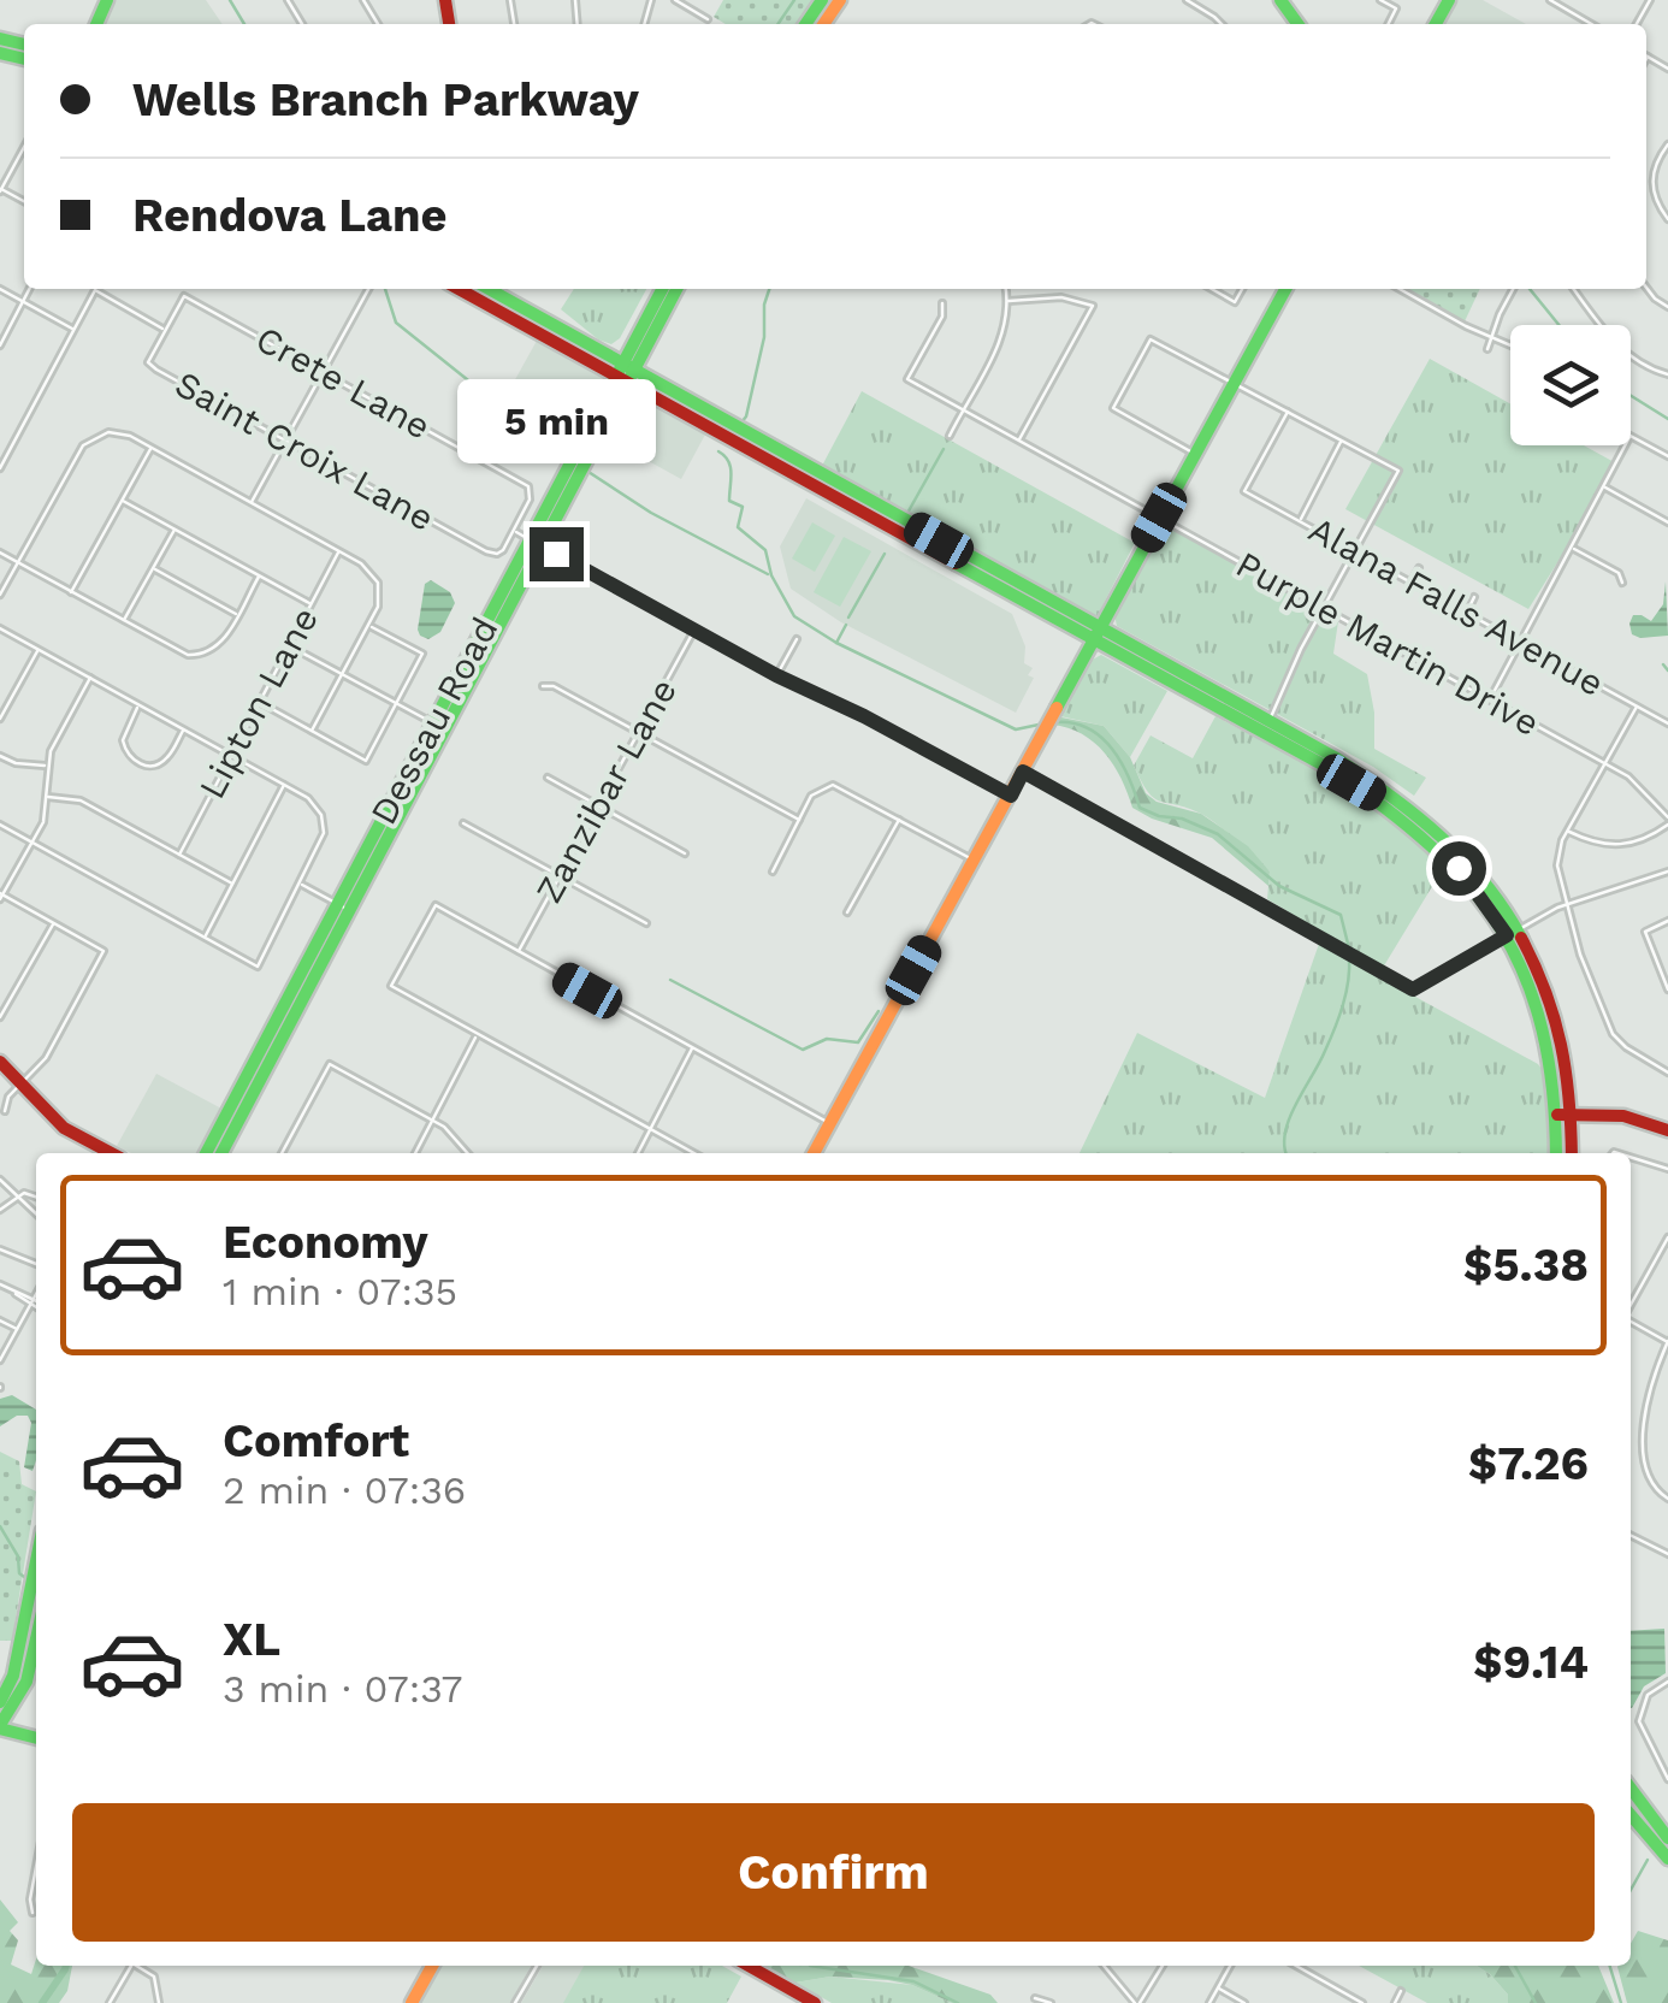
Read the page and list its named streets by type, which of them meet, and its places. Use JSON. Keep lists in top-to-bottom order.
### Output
{
  "streets": {
    "street": [
      "Crete Lane",
      "Saint Croix Lane",
      "Alana Falls Avenue",
      "Purple Martin Drive",
      "Lipton Lane",
      "Dessau Road",
      "Zanzibar Lane"
    ]
  },
  "crossings": [
    ["Crete Lane", "Saint Croix Lane"]
  ],
  "page": {
    "banner": ["Wells Branch Parkway", "Rendova Lane"],
    "bubble": "5 min",
    "list": [
      {
        "name": "Economy",
        "note": "1 min · 07:35",
        "value": "$5.38"
      },
      {
        "name": "Comfort",
        "note": "2 min · 07:36",
        "value": "$7.26"
      },
      {
        "name": "XL",
        "note": "3 min · 07:37",
        "value": "$9.14"
      }
    ],
    "buttons": "Confirm"
  }
}
